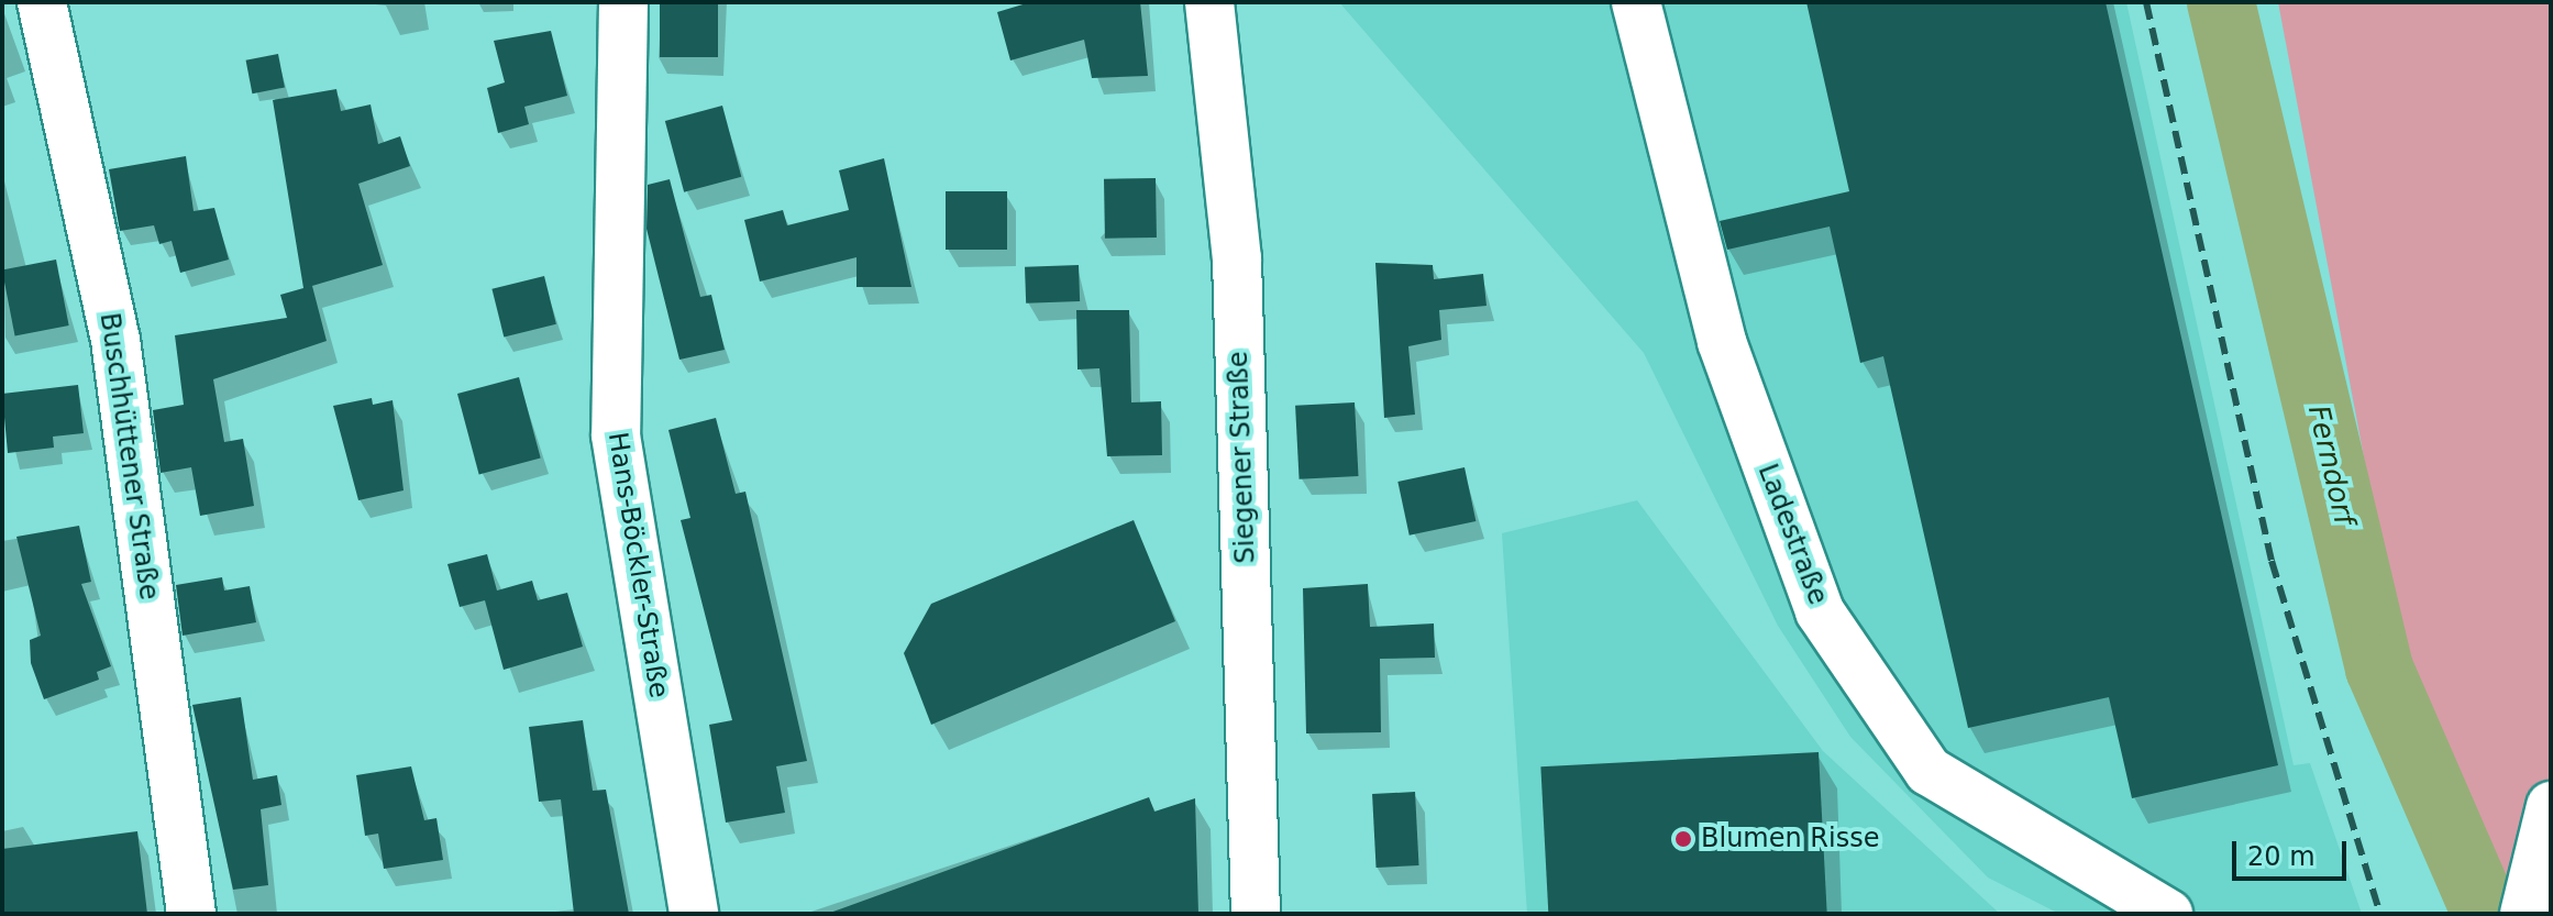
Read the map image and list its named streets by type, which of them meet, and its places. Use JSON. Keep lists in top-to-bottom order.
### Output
{
  "streets": {
    "street": [
      "Buschhüttener Straße",
      "Siegener Straße",
      "Ladestraße",
      "Hans-Böckler-Straße"
    ]
  },
  "water": ["Ferndorf"],
  "places": ["Blumen Risse"],
  "scale_bar": "20 m"
}
